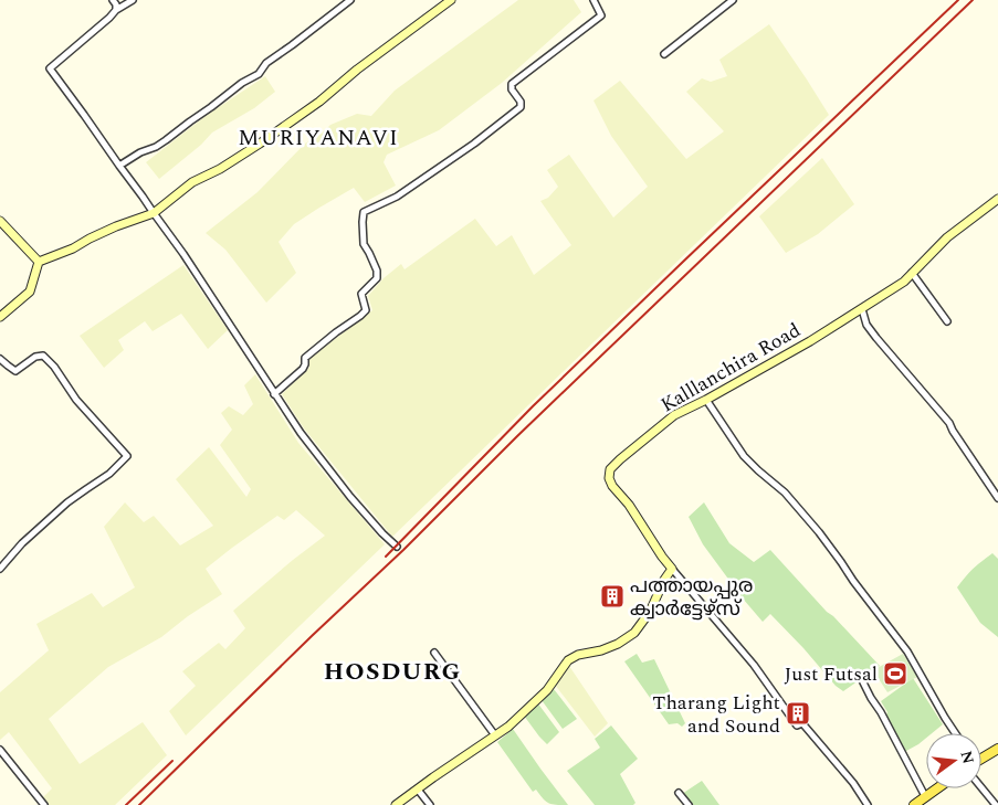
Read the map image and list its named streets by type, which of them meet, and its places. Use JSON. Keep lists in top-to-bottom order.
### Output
{
  "streets": {
    "street": ["Kalllanchira Road"]
  },
  "districts": ["MURIYANAVI", "HOSDURG"],
  "places": {
    "building": ["പത്തായപ്പുര ക്വാർട്ടേഴ്സ്", "Tharang Light and Sound"],
    "sports": ["Just Futsal"]
  },
  "north": "right"
}
